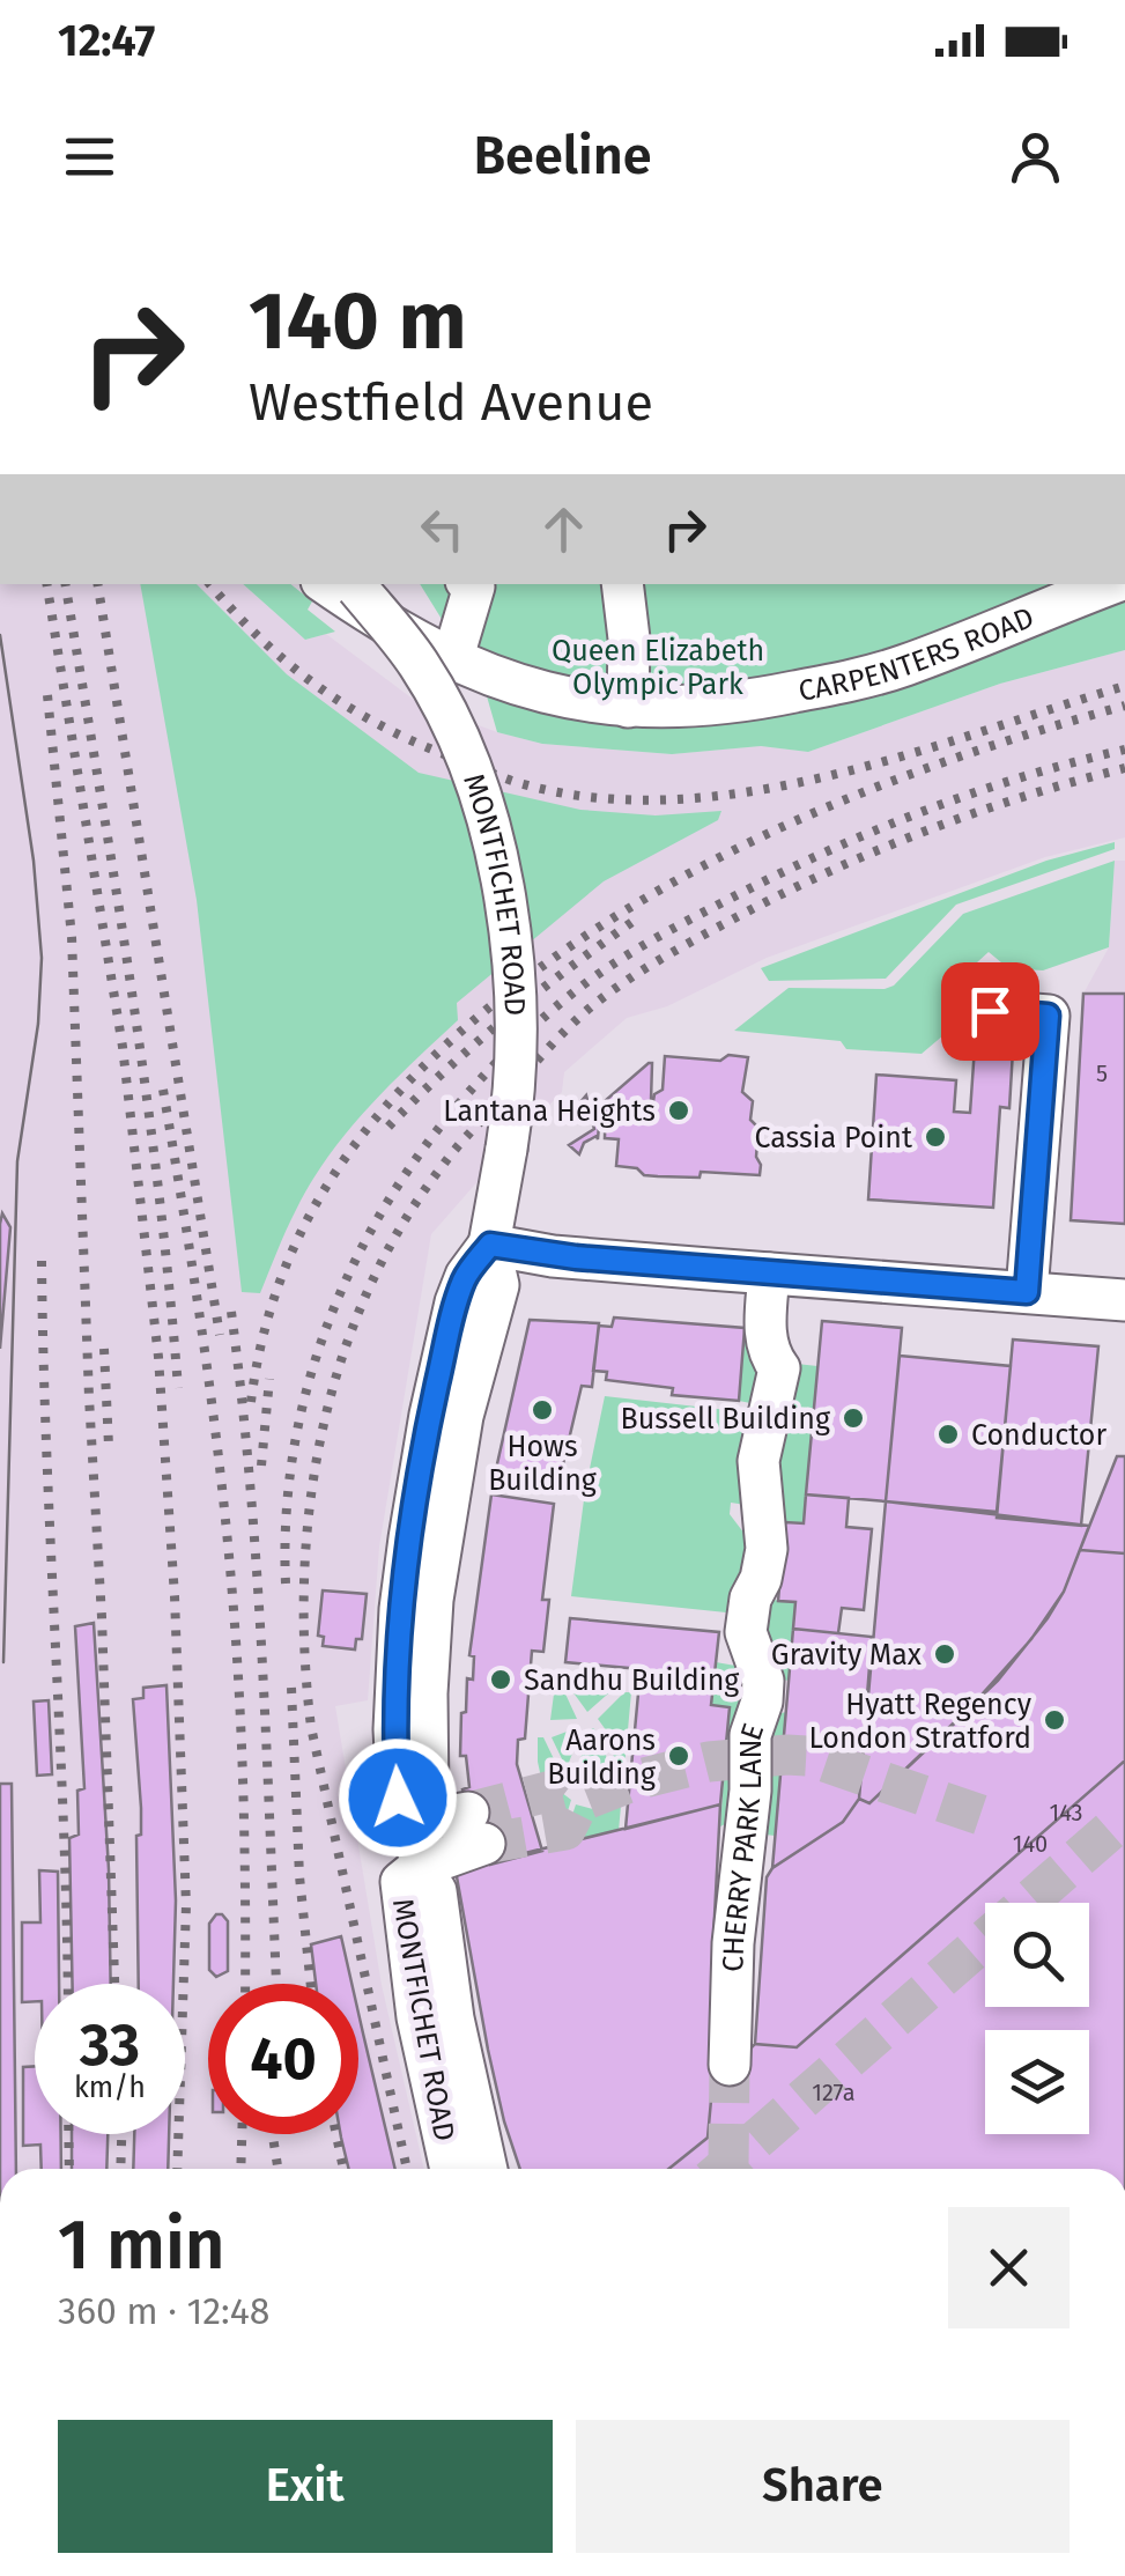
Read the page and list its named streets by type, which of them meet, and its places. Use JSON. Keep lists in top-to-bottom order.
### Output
{
  "streets": {
    "street": ["CARPENTERS ROAD", "MONTFICHET ROAD", "CHERRY PARK LANE"]
  },
  "parks": ["Queen Elizabeth Olympic Park"],
  "places": [
    "Lantana Heights",
    "Cassia Point",
    "Hows Building",
    "Bussell Building",
    "Conductor",
    "Gravity Max",
    "Sandhu Building",
    "Hyatt Regency London Stratford",
    "Aarons Building"
  ],
  "house_numbers": [
    "5",
    "143",
    "140",
    "127a"
  ],
  "page": {
    "status": "12:47",
    "header": "Beeline",
    "turn": ["140 m", "Westfield Avenue"],
    "speed": "33 km/h",
    "limit": "40",
    "heading": ["1 min", "360 m · 12:48"],
    "buttons": ["Exit", "Share"]
  }
}
